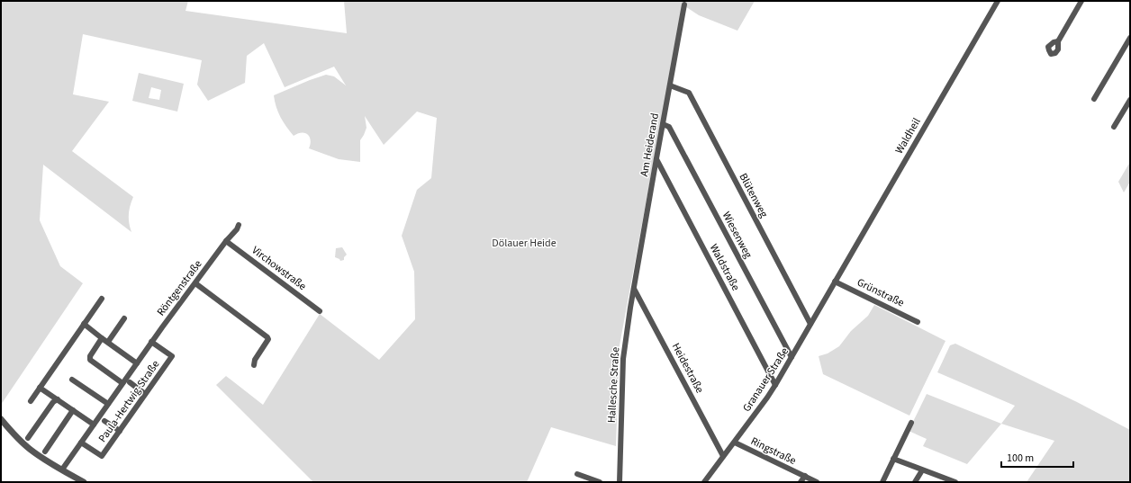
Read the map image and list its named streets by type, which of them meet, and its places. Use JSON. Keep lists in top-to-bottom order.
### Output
{
  "streets": {
    "street": [
      "Waldheil",
      "Am Heiderand",
      "Blütenweg",
      "Wiesenweg",
      "Waldstraße",
      "Virchowstraße",
      "Röntgenstraße",
      "Grünstraße",
      "Heidestraße",
      "Granauer Straße",
      "Hallesche Straße",
      "Paula-Hertwig-Straße",
      "Ringstraße"
    ]
  },
  "crossings": [
    ["Waldheil", "Grünstraße"],
    ["Waldheil", "Granauer Straße"],
    ["Am Heiderand", "Blütenweg"],
    ["Am Heiderand", "Wiesenweg"],
    ["Am Heiderand", "Waldstraße"],
    ["Am Heiderand", "Heidestraße"],
    ["Am Heiderand", "Hallesche Straße"],
    ["Blütenweg", "Granauer Straße"],
    ["Wiesenweg", "Granauer Straße"],
    ["Waldstraße", "Granauer Straße"],
    ["Virchowstraße", "Röntgenstraße"],
    ["Röntgenstraße", "Paula-Hertwig-Straße"],
    ["Grünstraße", "Granauer Straße"],
    ["Heidestraße", "Granauer Straße"],
    ["Heidestraße", "Hallesche Straße"],
    ["Granauer Straße", "Ringstraße"]
  ],
  "parks": ["Dölauer Heide"],
  "scale_bar": "100 m"
}
